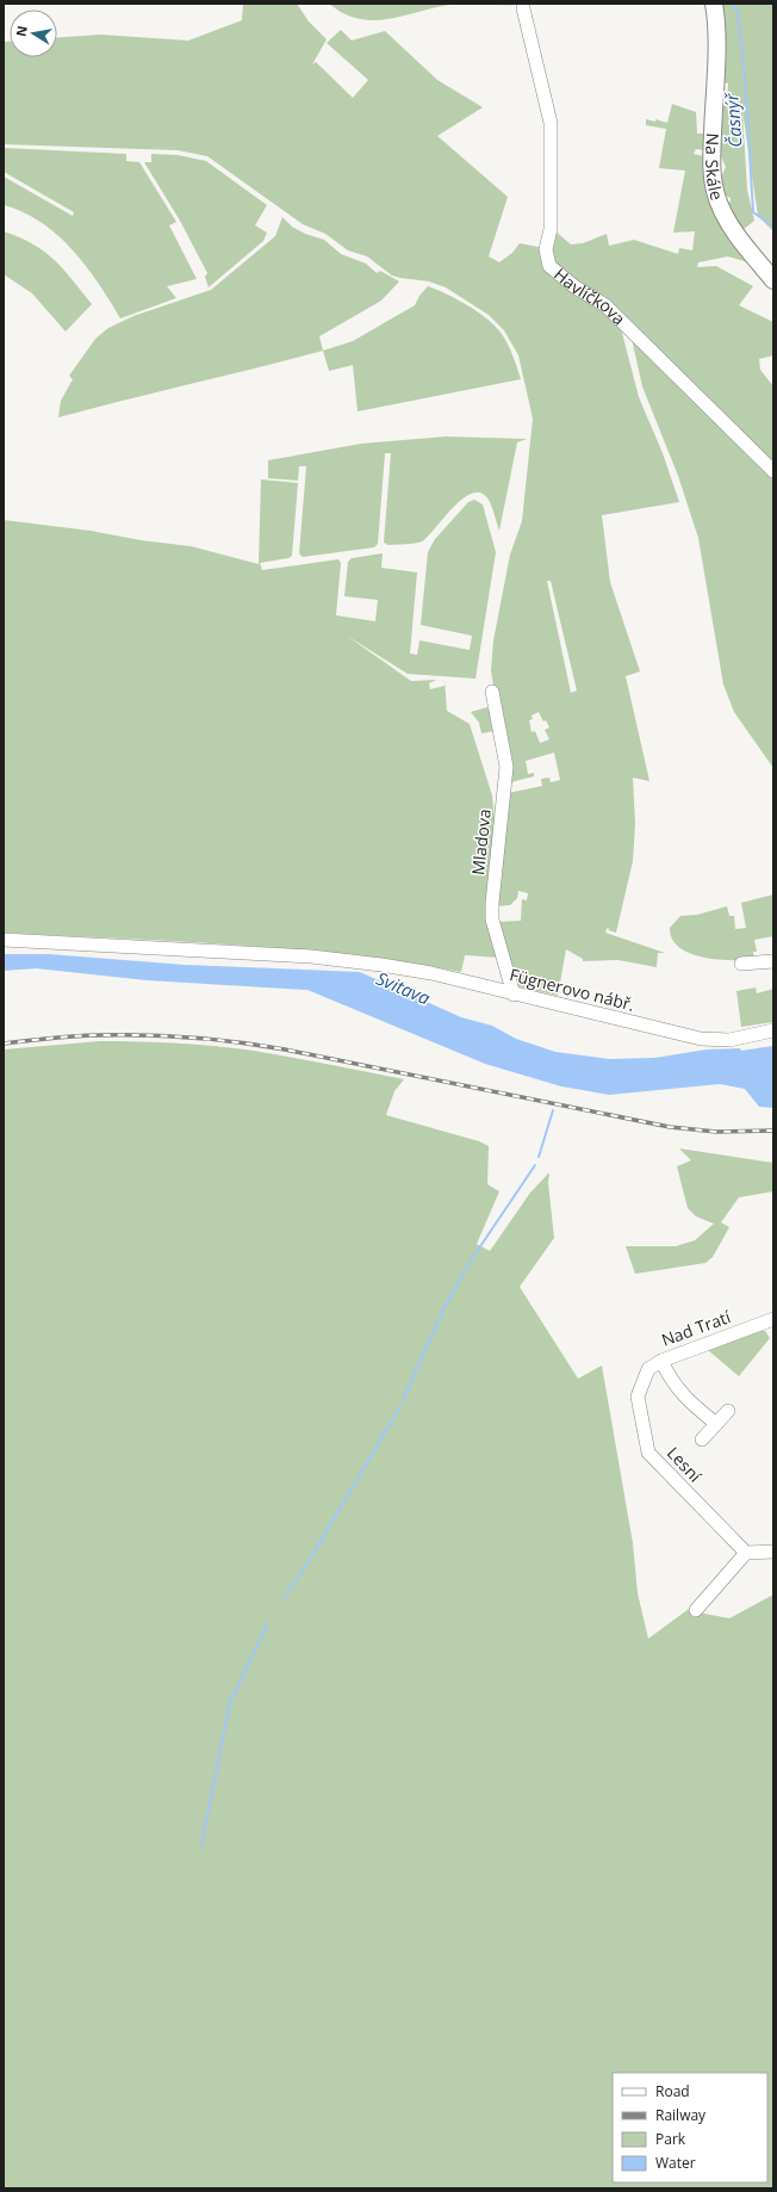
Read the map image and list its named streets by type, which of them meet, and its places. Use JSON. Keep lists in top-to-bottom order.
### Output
{
  "streets": {
    "main road": ["Na Skále"],
    "street": [
      "Havlíčkova",
      "Mladova",
      "Fügnerovo nábř.",
      "Nad Tratí",
      "Lesní"
    ]
  },
  "crossings": [
    ["Mladova", "Fügnerovo nábř."],
    ["Nad Tratí", "Lesní"]
  ],
  "water": ["Časnýř", "Svitava"],
  "legend": [
    "Road",
    "Railway",
    "Park",
    "Water"
  ],
  "north": "left"
}
